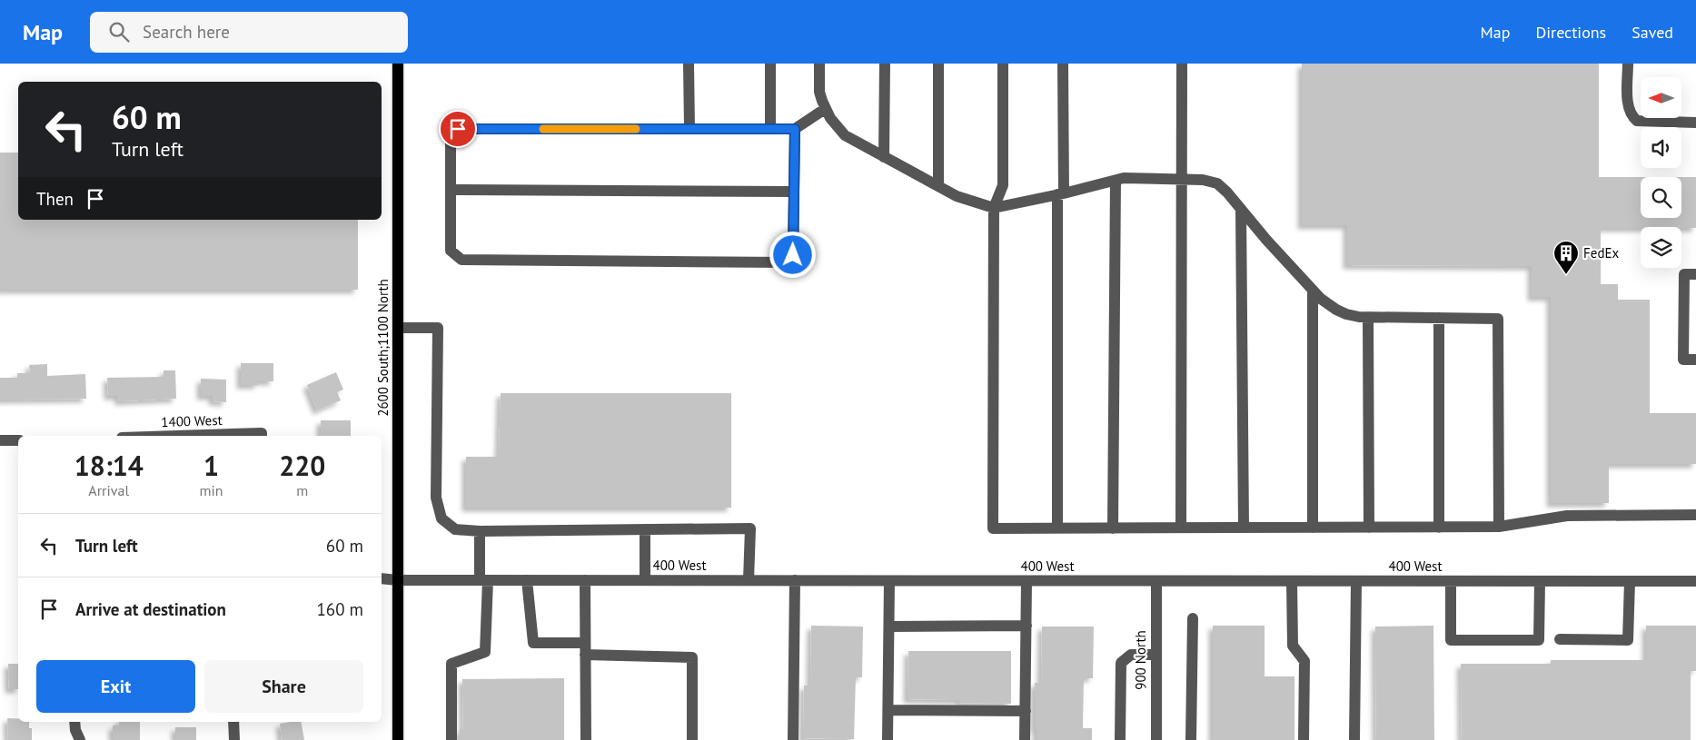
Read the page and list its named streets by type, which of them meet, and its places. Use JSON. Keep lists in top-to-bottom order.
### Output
{
  "streets": {
    "main road": ["2600 South;1100 North"],
    "street": ["400 West", "900 North"]
  },
  "crossings": [
    ["2600 South;1100 North", "400 West"],
    ["400 West", "900 North"]
  ],
  "places": {
    "building": ["FedEx"]
  },
  "north": "left",
  "page": {
    "header": "Map",
    "search": "Search here",
    "nav": ["Map", "Directions", "Saved"],
    "turn": ["60 m", "Turn left"],
    "then": "Then",
    "eta": [
      "18:14",
      "Arrival",
      "1",
      "min",
      "220",
      "m"
    ],
    "list": [
      {
        "name": "Turn left",
        "value": "60 m"
      },
      {
        "name": "Arrive at destination",
        "value": "160 m"
      }
    ],
    "buttons": ["Exit", "Share"]
  }
}
